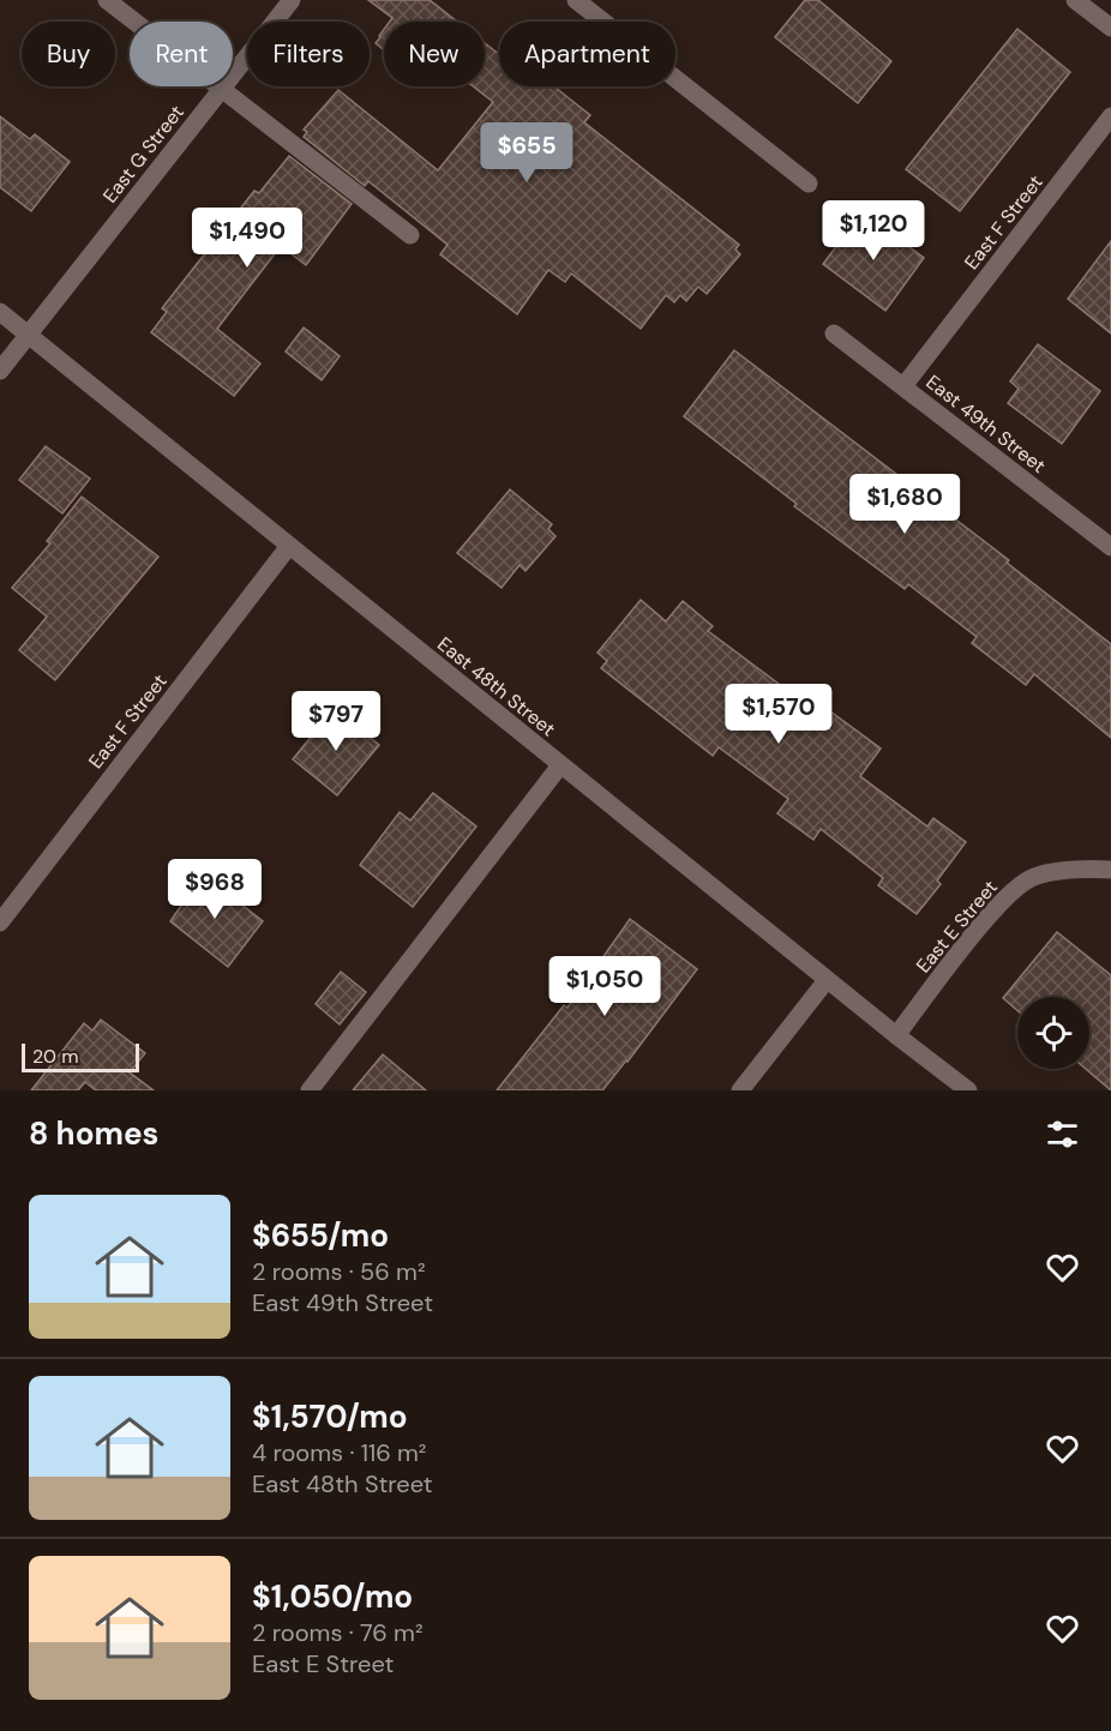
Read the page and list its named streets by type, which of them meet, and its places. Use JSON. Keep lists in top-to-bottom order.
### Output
{
  "streets": {
    "street": [
      "East G Street",
      "East F Street",
      "East 49th Street",
      "East 48th Street",
      "East E Street"
    ]
  },
  "crossings": [
    ["East G Street", "East 48th Street"],
    ["East F Street", "East 49th Street"],
    ["East F Street", "East 48th Street"],
    ["East 48th Street", "East E Street"]
  ],
  "scale_bar": "20 m",
  "page": {
    "chip": [
      "Buy",
      "Rent",
      "Filters",
      "New",
      "Apartment"
    ],
    "price": [
      "$655",
      "$1,120",
      "$1,490",
      "$1,680",
      "$1,570",
      "$797",
      "$968",
      "$1,050"
    ],
    "scale": "20 m",
    "heading": "8 homes",
    "list": [
      {
        "name": "$655/mo",
        "note": "2 rooms · 56 m² · East 49th Street"
      },
      {
        "name": "$1,570/mo",
        "note": "4 rooms · 116 m² · East 48th Street"
      },
      {
        "name": "$1,050/mo",
        "note": "2 rooms · 76 m² · East E Street"
      }
    ]
  }
}
